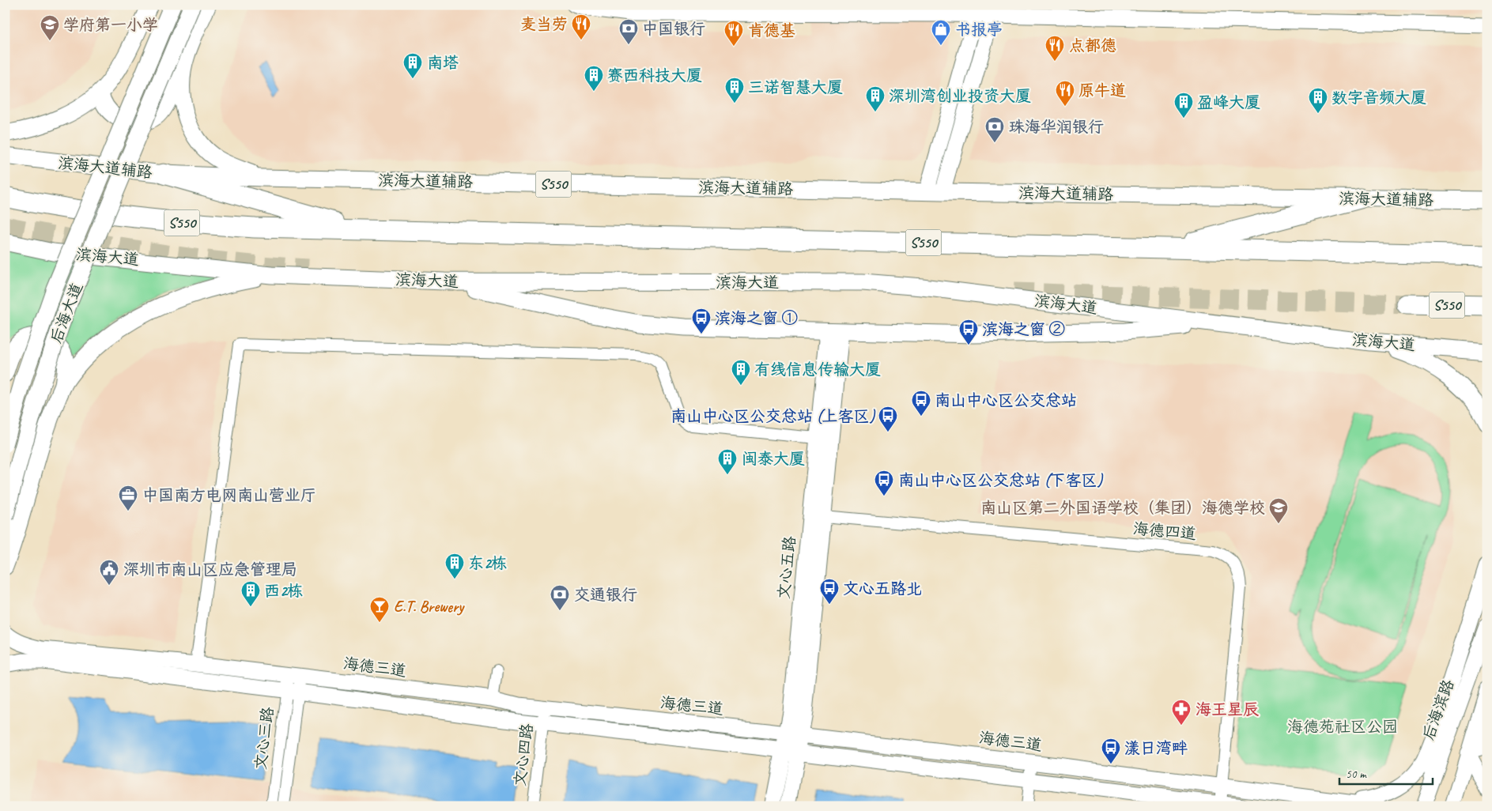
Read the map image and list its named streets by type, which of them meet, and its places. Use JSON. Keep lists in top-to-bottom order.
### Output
{
  "streets": {
    "highway": ["S550"],
    "main road": [
      "滨海大道辅路",
      "滨海大道",
      "后海大道",
      "文心五路",
      "海德三道",
      "后海滨路"
    ],
    "street": ["海德四道", "文心三路", "文心四路"]
  },
  "crossings": [
    ["海德四道", "文心五路"],
    ["海德四道", "海德三道"],
    ["文心五路", "海德三道"],
    ["海德三道", "文心三路"],
    ["海德三道", "文心四路"]
  ],
  "parks": ["海德苑社区公园"],
  "places": {
    "restaurant": [
      "麦当劳",
      "肯德基",
      "点都德",
      "原牛道"
    ],
    "school or university": ["学府第一小学", "南山区第二外国语学校（集团）海德学校"],
    "bank": ["中国银行", "珠海华润银行", "交通银行"],
    "shop": ["书报亭"],
    "building": [
      "南塔",
      "赛西科技大厦",
      "三诺智慧大厦",
      "深圳湾创业投资大厦",
      "数字音频大厦",
      "盈峰大厦",
      "有线信息传输大厦",
      "闽泰大厦",
      "东2栋",
      "西2栋"
    ],
    "bus stop": [
      "滨海之窗 ①",
      "滨海之窗 ②",
      "南山中心区公交总站",
      "南山中心区公交总站 (上客区)",
      "南山中心区公交总站 (下客区)",
      "文心五路北",
      "漾日湾畔"
    ],
    "office": ["中国南方电网南山营业厅"],
    "public building": ["深圳市南山区应急管理局"],
    "bar": ["E.T. Brewery"],
    "pharmacy": ["海王星辰"]
  },
  "scale_bar": "50 m"
}
